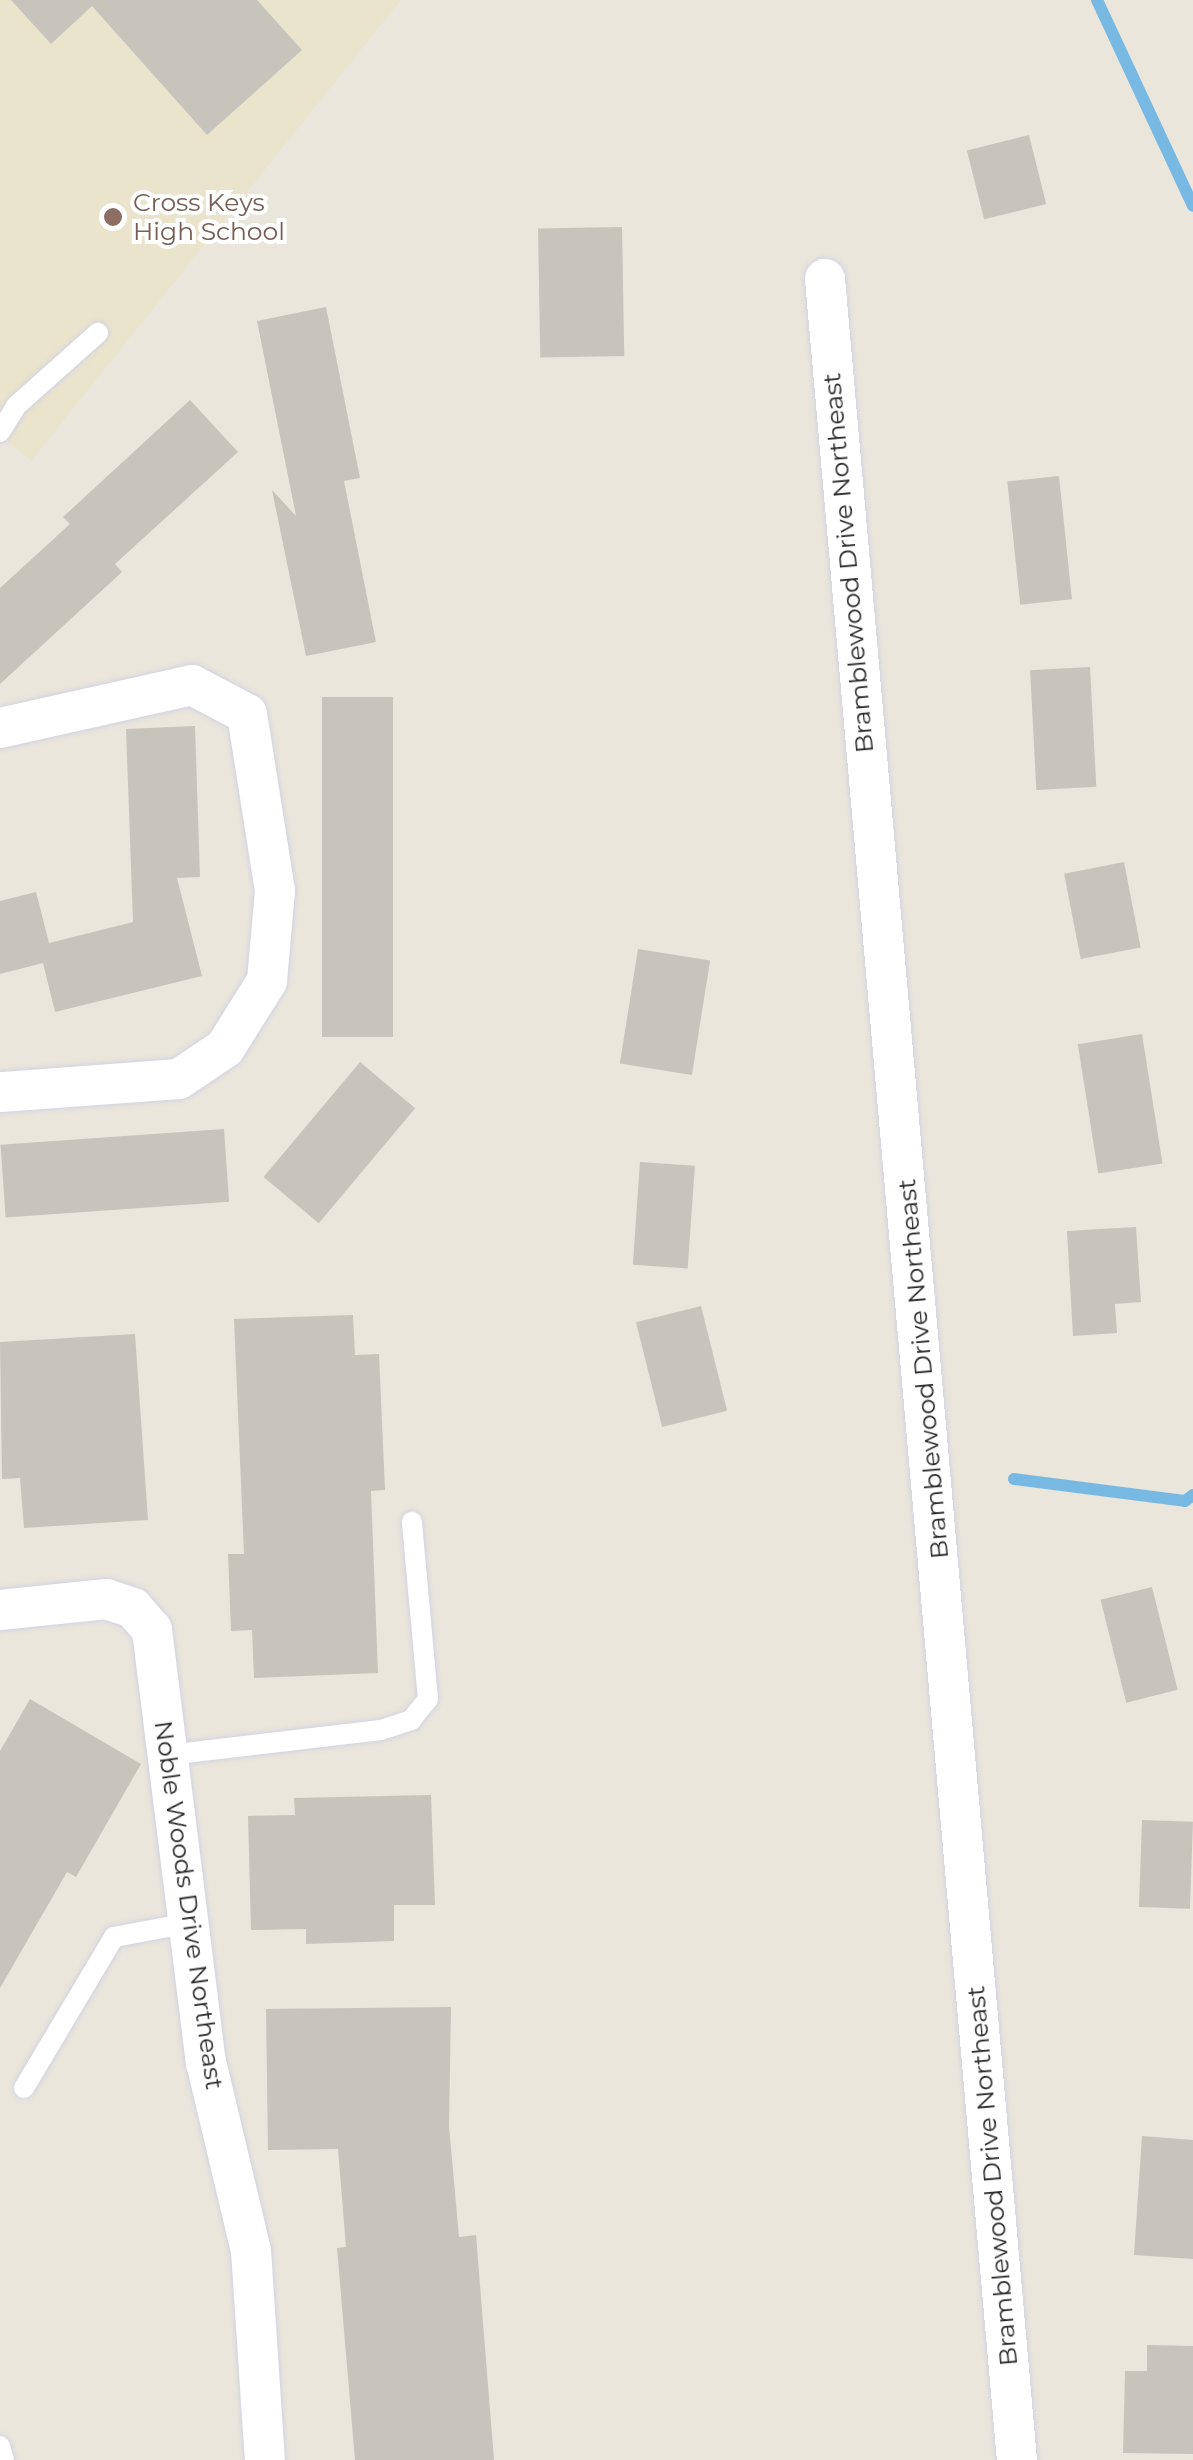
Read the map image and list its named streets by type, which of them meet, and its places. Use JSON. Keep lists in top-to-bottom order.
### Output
{
  "streets": {
    "street": ["Bramblewood Drive Northeast", "Noble Woods Drive Northeast"]
  },
  "places": ["Cross Keys High School"]
}
